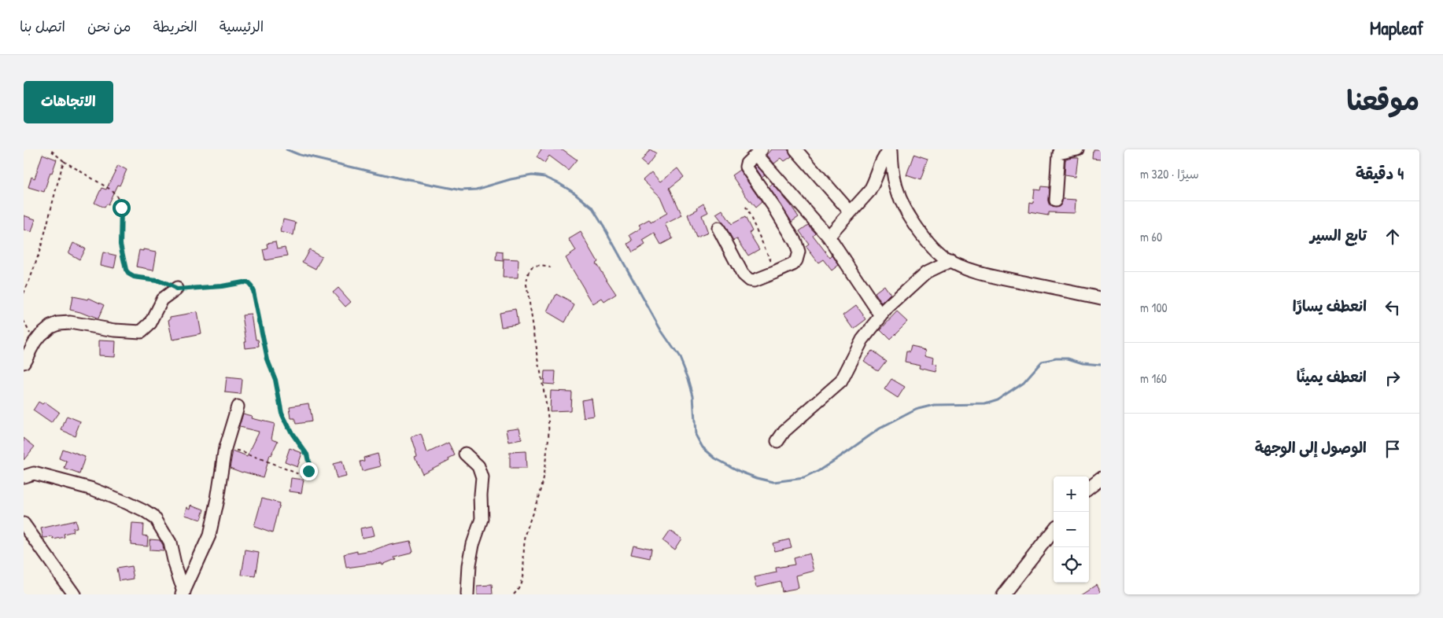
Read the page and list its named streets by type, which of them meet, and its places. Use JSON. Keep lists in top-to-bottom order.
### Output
{
  "page": {
    "header": "Mapleaf",
    "nav": [
      "الرئيسية",
      "الخريطة",
      "من نحن",
      "اتصل بنا"
    ],
    "title": "موقعنا",
    "buttons": "الاتجاهات",
    "heading": ["4 دقيقة", "سيرًا · 320 m"],
    "list": [
      ["تابع السير", "60 m"],
      ["انعطف يسارًا", "100 m"],
      ["انعطف يمينًا", "160 m"],
      "الوصول إلى الوجهة"
    ],
    "map_buttons": ["+", "−"]
  }
}
